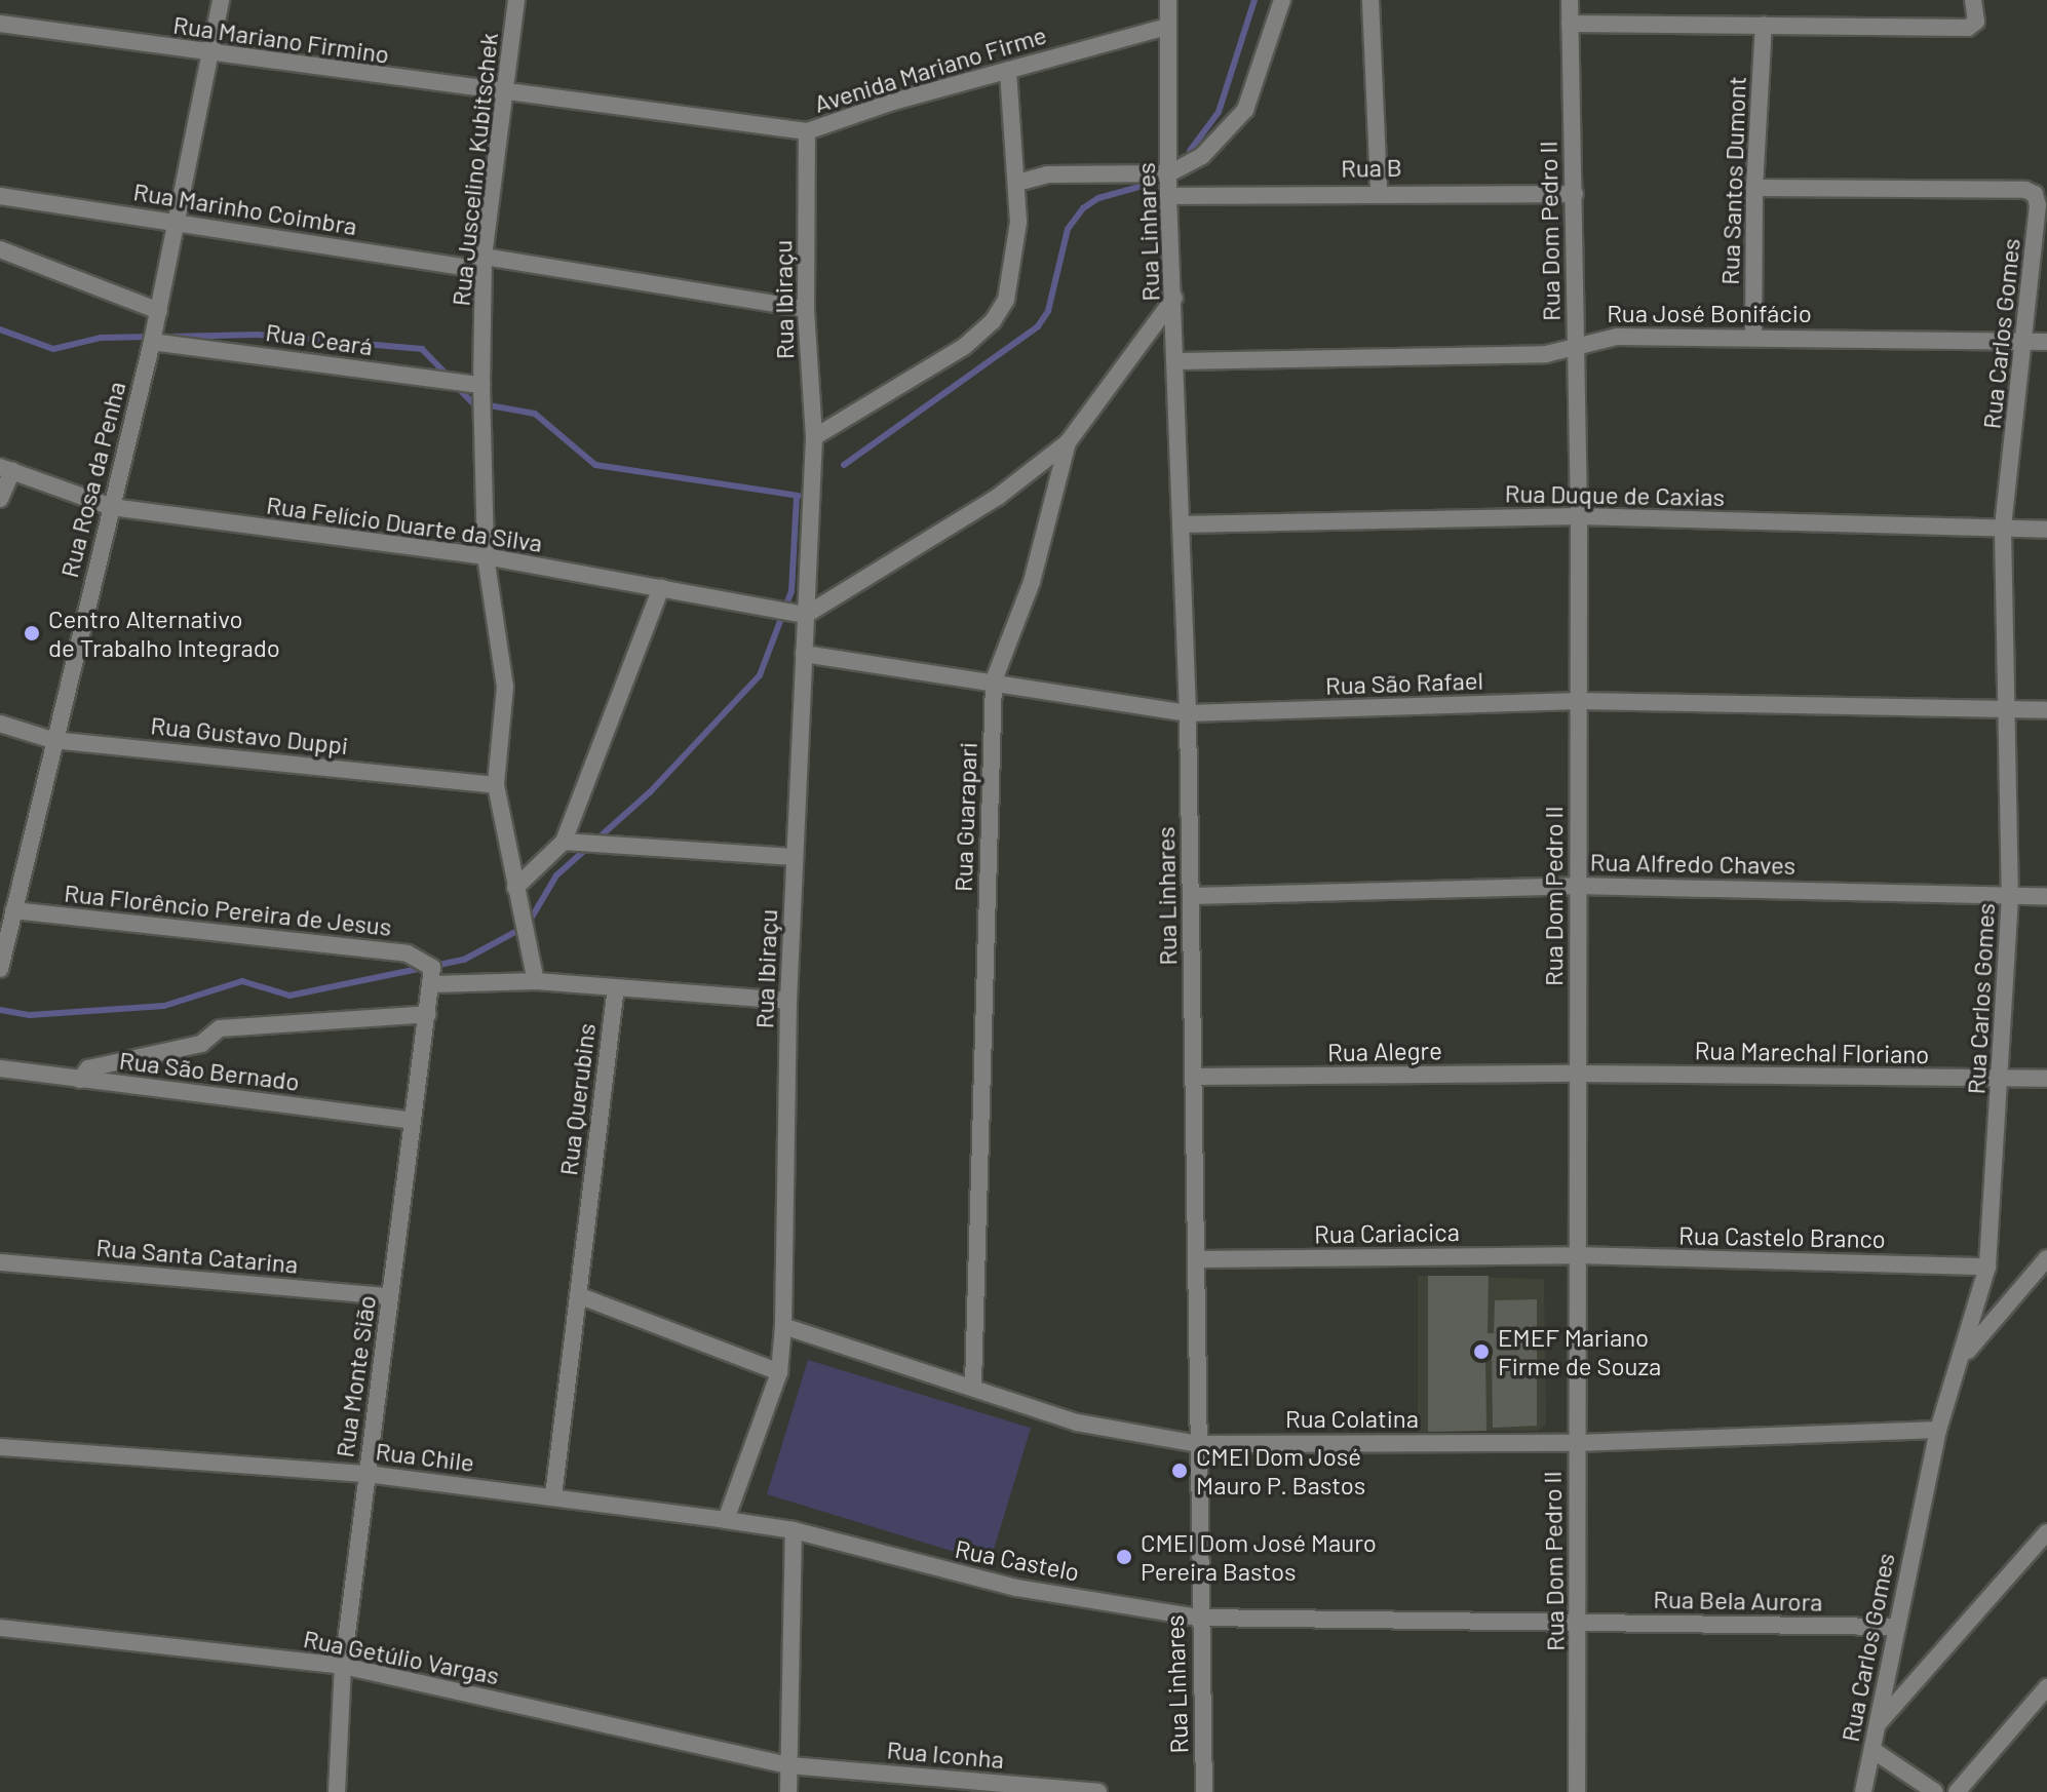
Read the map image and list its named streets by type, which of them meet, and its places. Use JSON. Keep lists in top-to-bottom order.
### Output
{
  "streets": {
    "street": [
      "Rua Mariano Firmino",
      "Avenida Mariano Firme",
      "Rua B",
      "Rua Juscelino Kubitschek",
      "Rua Santos Dumont",
      "Rua Marinho Coimbra",
      "Rua Dom Pedro II",
      "Rua Linhares",
      "Rua Ibiraçu",
      "Rua José Bonifácio",
      "Rua Carlos Gomes",
      "Rua Ceará",
      "Rua Rosa da Penha",
      "Rua Duque de Caxias",
      "Rua Felício Duarte da Silva",
      "Rua São Rafael",
      "Rua Gustavo Duppi",
      "Rua Guarapari",
      "Rua Alfredo Chaves",
      "Rua Florêncio Pereira de Jesus",
      "Rua Alegre",
      "Rua Marechal Floriano",
      "Rua São Bernado",
      "Rua Querubins",
      "Rua Cariacica",
      "Rua Castelo Branco",
      "Rua Santa Catarina",
      "Rua Monte Sião",
      "Rua Colatina",
      "Rua Chile",
      "Rua Castelo",
      "Rua Bela Aurora",
      "Rua Getúlio Vargas",
      "Rua Iconha"
    ]
  },
  "crossings": [
    ["Rua Mariano Firmino", "Avenida Mariano Firme"],
    ["Rua Mariano Firmino", "Rua Juscelino Kubitschek"],
    ["Rua Mariano Firmino", "Rua Rosa da Penha"],
    ["Avenida Mariano Firme", "Rua Juscelino Kubitschek"],
    ["Avenida Mariano Firme", "Rua Linhares"],
    ["Avenida Mariano Firme", "Rua Ibiraçu"],
    ["Rua B", "Rua Dom Pedro II"],
    ["Rua B", "Rua Linhares"],
    ["Rua Juscelino Kubitschek", "Rua Marinho Coimbra"],
    ["Rua Juscelino Kubitschek", "Rua Ceará"],
    ["Rua Juscelino Kubitschek", "Rua Felício Duarte da Silva"],
    ["Rua Juscelino Kubitschek", "Rua Gustavo Duppi"],
    ["Rua Santos Dumont", "Rua José Bonifácio"],
    ["Rua Santos Dumont", "Rua Carlos Gomes"],
    ["Rua Marinho Coimbra", "Rua Ibiraçu"],
    ["Rua Marinho Coimbra", "Rua Rosa da Penha"],
    ["Rua Dom Pedro II", "Rua José Bonifácio"],
    ["Rua Dom Pedro II", "Rua Duque de Caxias"],
    ["Rua Dom Pedro II", "Rua São Rafael"],
    ["Rua Dom Pedro II", "Rua Alfredo Chaves"],
    ["Rua Dom Pedro II", "Rua Alegre"],
    ["Rua Dom Pedro II", "Rua Marechal Floriano"],
    ["Rua Dom Pedro II", "Rua Cariacica"],
    ["Rua Dom Pedro II", "Rua Castelo Branco"],
    ["Rua Dom Pedro II", "Rua Colatina"],
    ["Rua Dom Pedro II", "Rua Castelo"],
    ["Rua Dom Pedro II", "Rua Bela Aurora"],
    ["Rua Linhares", "Rua José Bonifácio"],
    ["Rua Linhares", "Rua Duque de Caxias"],
    ["Rua Linhares", "Rua São Rafael"],
    ["Rua Linhares", "Rua Guarapari"],
    ["Rua Linhares", "Rua Alfredo Chaves"],
    ["Rua Linhares", "Rua Alegre"],
    ["Rua Linhares", "Rua Cariacica"],
    ["Rua Linhares", "Rua Colatina"],
    ["Rua Linhares", "Rua Castelo"],
    ["Rua Ibiraçu", "Rua Felício Duarte da Silva"],
    ["Rua Ibiraçu", "Rua São Rafael"],
    ["Rua Ibiraçu", "Rua Colatina"],
    ["Rua Ibiraçu", "Rua Chile"],
    ["Rua José Bonifácio", "Rua Carlos Gomes"],
    ["Rua Carlos Gomes", "Rua Duque de Caxias"],
    ["Rua Carlos Gomes", "Rua São Rafael"],
    ["Rua Carlos Gomes", "Rua Alfredo Chaves"],
    ["Rua Carlos Gomes", "Rua Marechal Floriano"],
    ["Rua Carlos Gomes", "Rua Castelo Branco"],
    ["Rua Carlos Gomes", "Rua Colatina"],
    ["Rua Carlos Gomes", "Rua Bela Aurora"],
    ["Rua Ceará", "Rua Rosa da Penha"],
    ["Rua Rosa da Penha", "Rua Felício Duarte da Silva"],
    ["Rua Rosa da Penha", "Rua Gustavo Duppi"],
    ["Rua Rosa da Penha", "Rua Florêncio Pereira de Jesus"],
    ["Rua São Rafael", "Rua Guarapari"],
    ["Rua Guarapari", "Rua Colatina"],
    ["Rua Florêncio Pereira de Jesus", "Rua Querubins"],
    ["Rua Florêncio Pereira de Jesus", "Rua Monte Sião"],
    ["Rua Alegre", "Rua Marechal Floriano"],
    ["Rua São Bernado", "Rua Monte Sião"],
    ["Rua Querubins", "Rua Monte Sião"],
    ["Rua Querubins", "Rua Chile"],
    ["Rua Cariacica", "Rua Castelo Branco"],
    ["Rua Santa Catarina", "Rua Monte Sião"],
    ["Rua Monte Sião", "Rua Chile"],
    ["Rua Monte Sião", "Rua Getúlio Vargas"],
    ["Rua Chile", "Rua Castelo"],
    ["Rua Castelo", "Rua Bela Aurora"],
    ["Rua Getúlio Vargas", "Rua Iconha"]
  ],
  "places": [
    "Centro Alternativo de Trabalho Integrado",
    "EMEF Mariano Firme de Souza",
    "CMEI Dom José Mauro P. Bastos",
    "CMEI Dom José Mauro Pereira Bastos"
  ]
}
